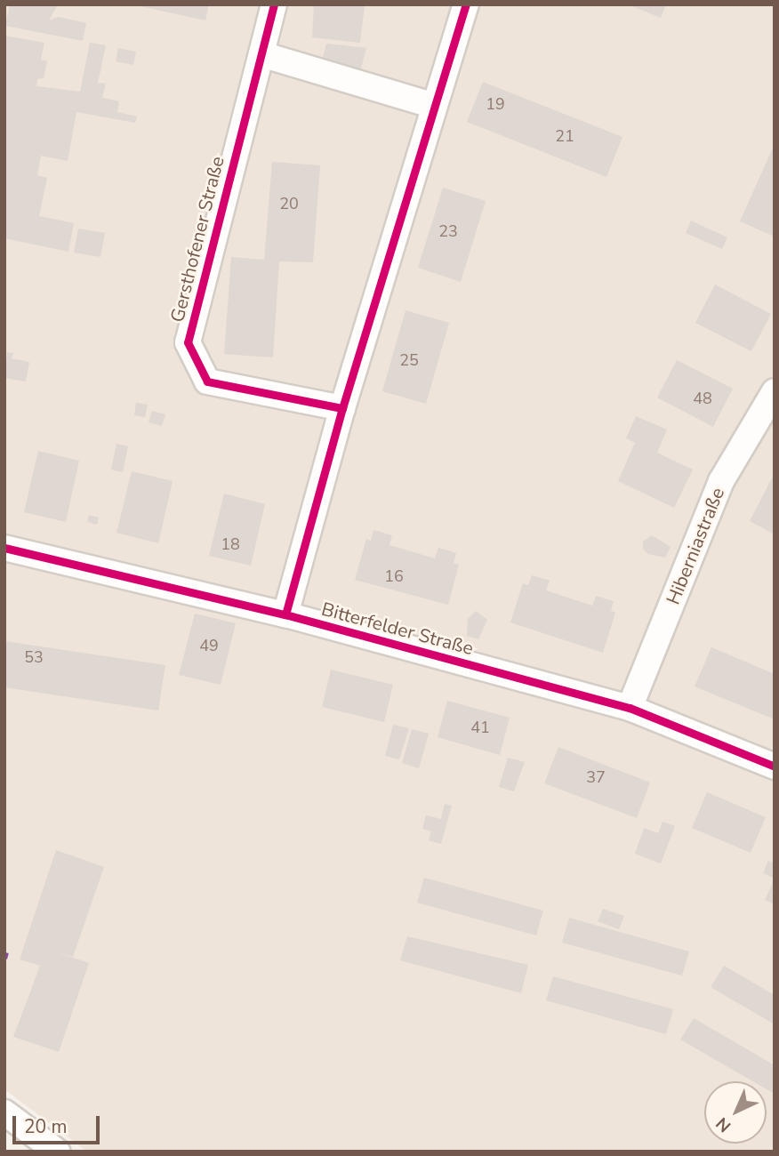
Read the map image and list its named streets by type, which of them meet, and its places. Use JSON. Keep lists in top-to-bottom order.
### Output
{
  "streets": {
    "street": ["Gersthofener Straße", "Hiberniastraße", "Bitterfelder Straße"]
  },
  "crossings": [
    ["Hiberniastraße", "Bitterfelder Straße"]
  ],
  "house_numbers": [
    "19",
    "21",
    "20",
    "23",
    "25",
    "48",
    "18",
    "16",
    "49",
    "53",
    "41",
    "37"
  ],
  "scale_bar": "20 m",
  "north": "bottom left"
}
